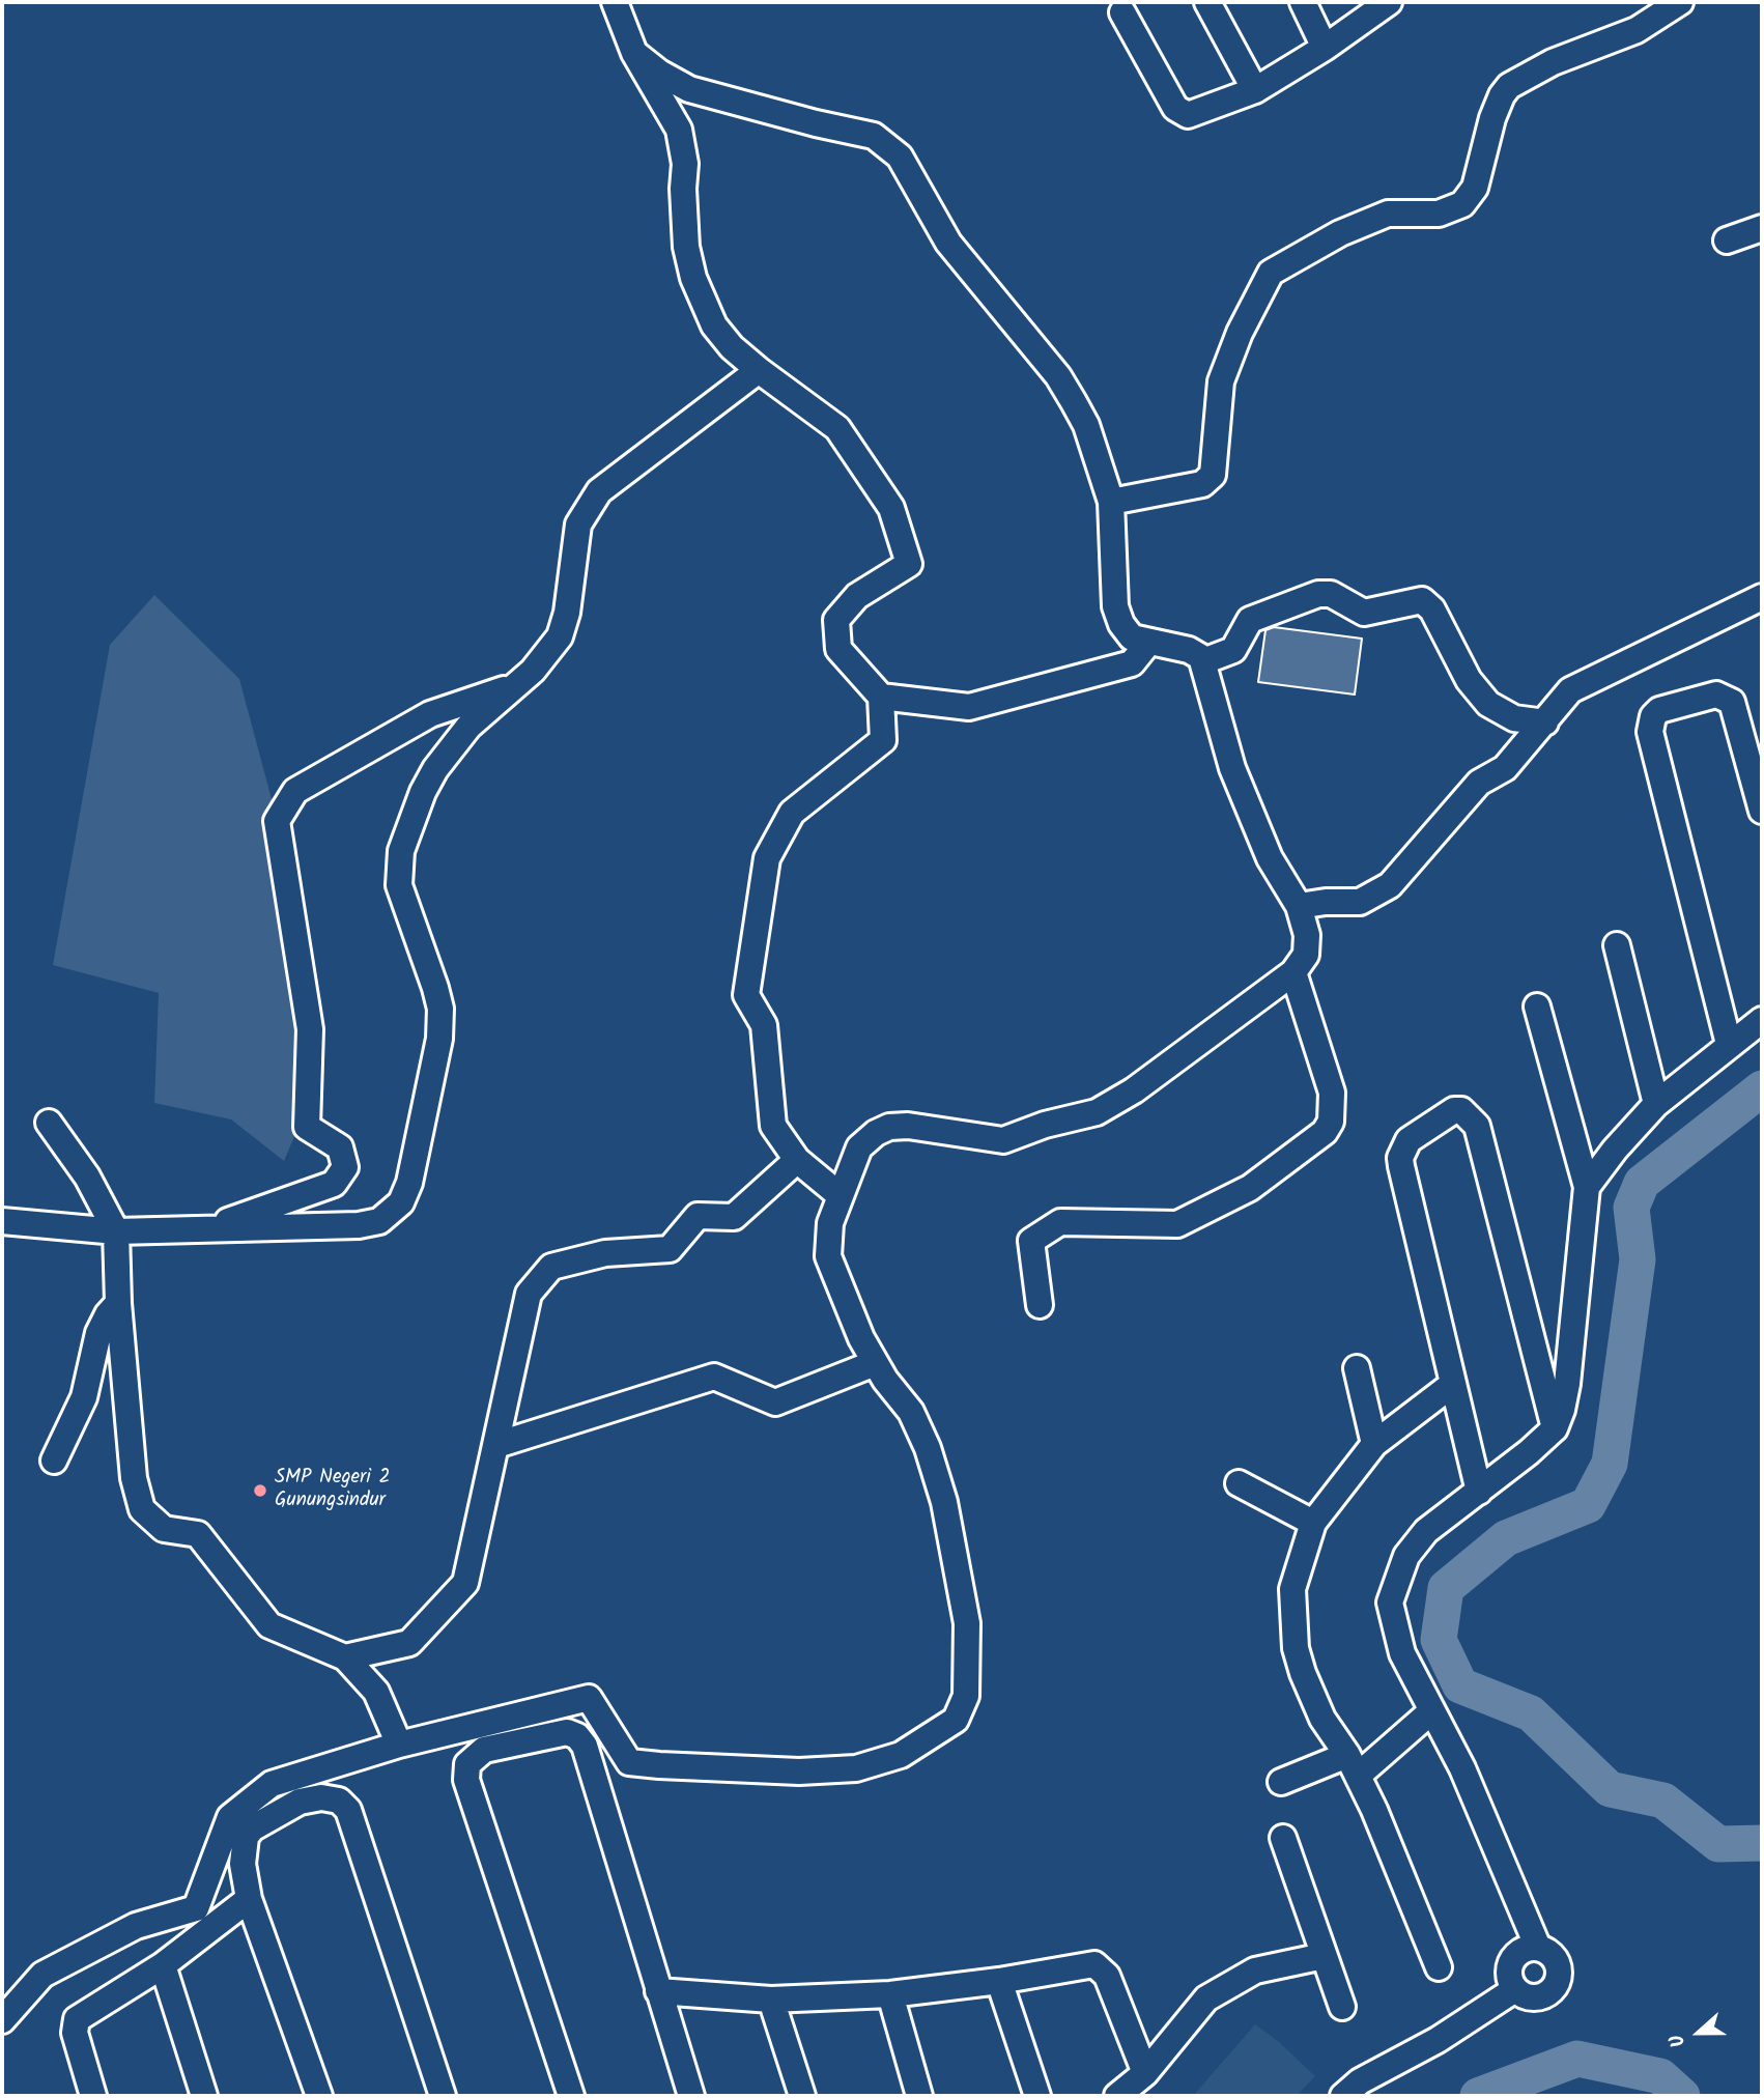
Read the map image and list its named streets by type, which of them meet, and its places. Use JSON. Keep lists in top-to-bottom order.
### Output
{
  "places": ["SMP Negeri 2 Gunungsindur"],
  "north": "left"
}
